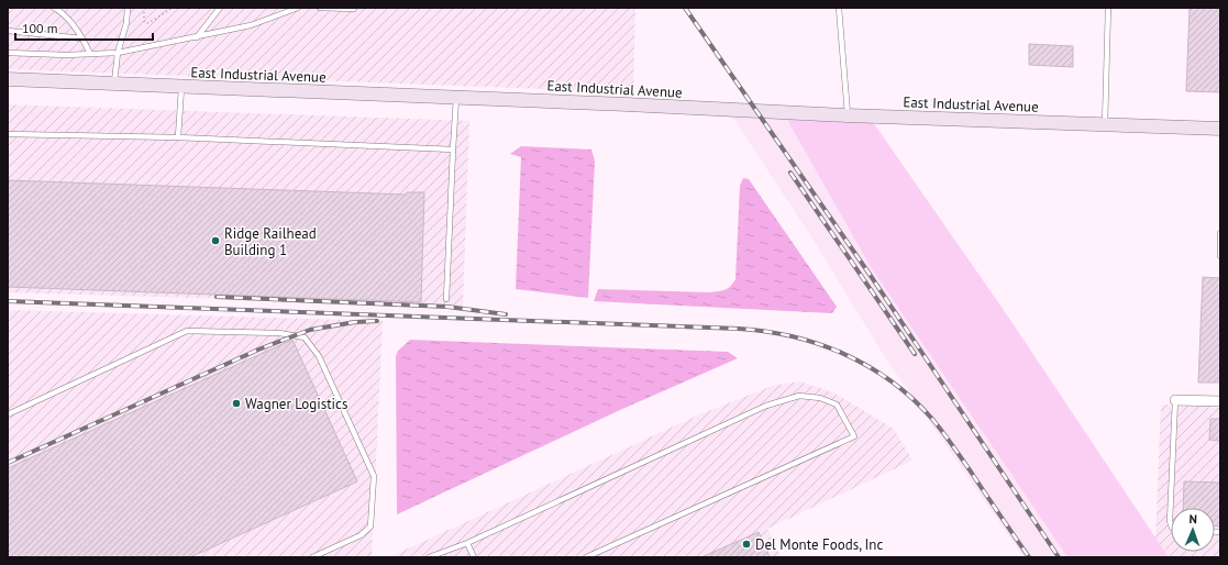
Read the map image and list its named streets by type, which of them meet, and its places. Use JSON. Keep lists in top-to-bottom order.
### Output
{
  "streets": {
    "street": ["East Industrial Avenue"]
  },
  "places": ["Ridge Railhead Building 1", "Wagner Logistics", "Del Monte Foods, Inc"],
  "scale_bar": "100 m",
  "north": "top"
}
